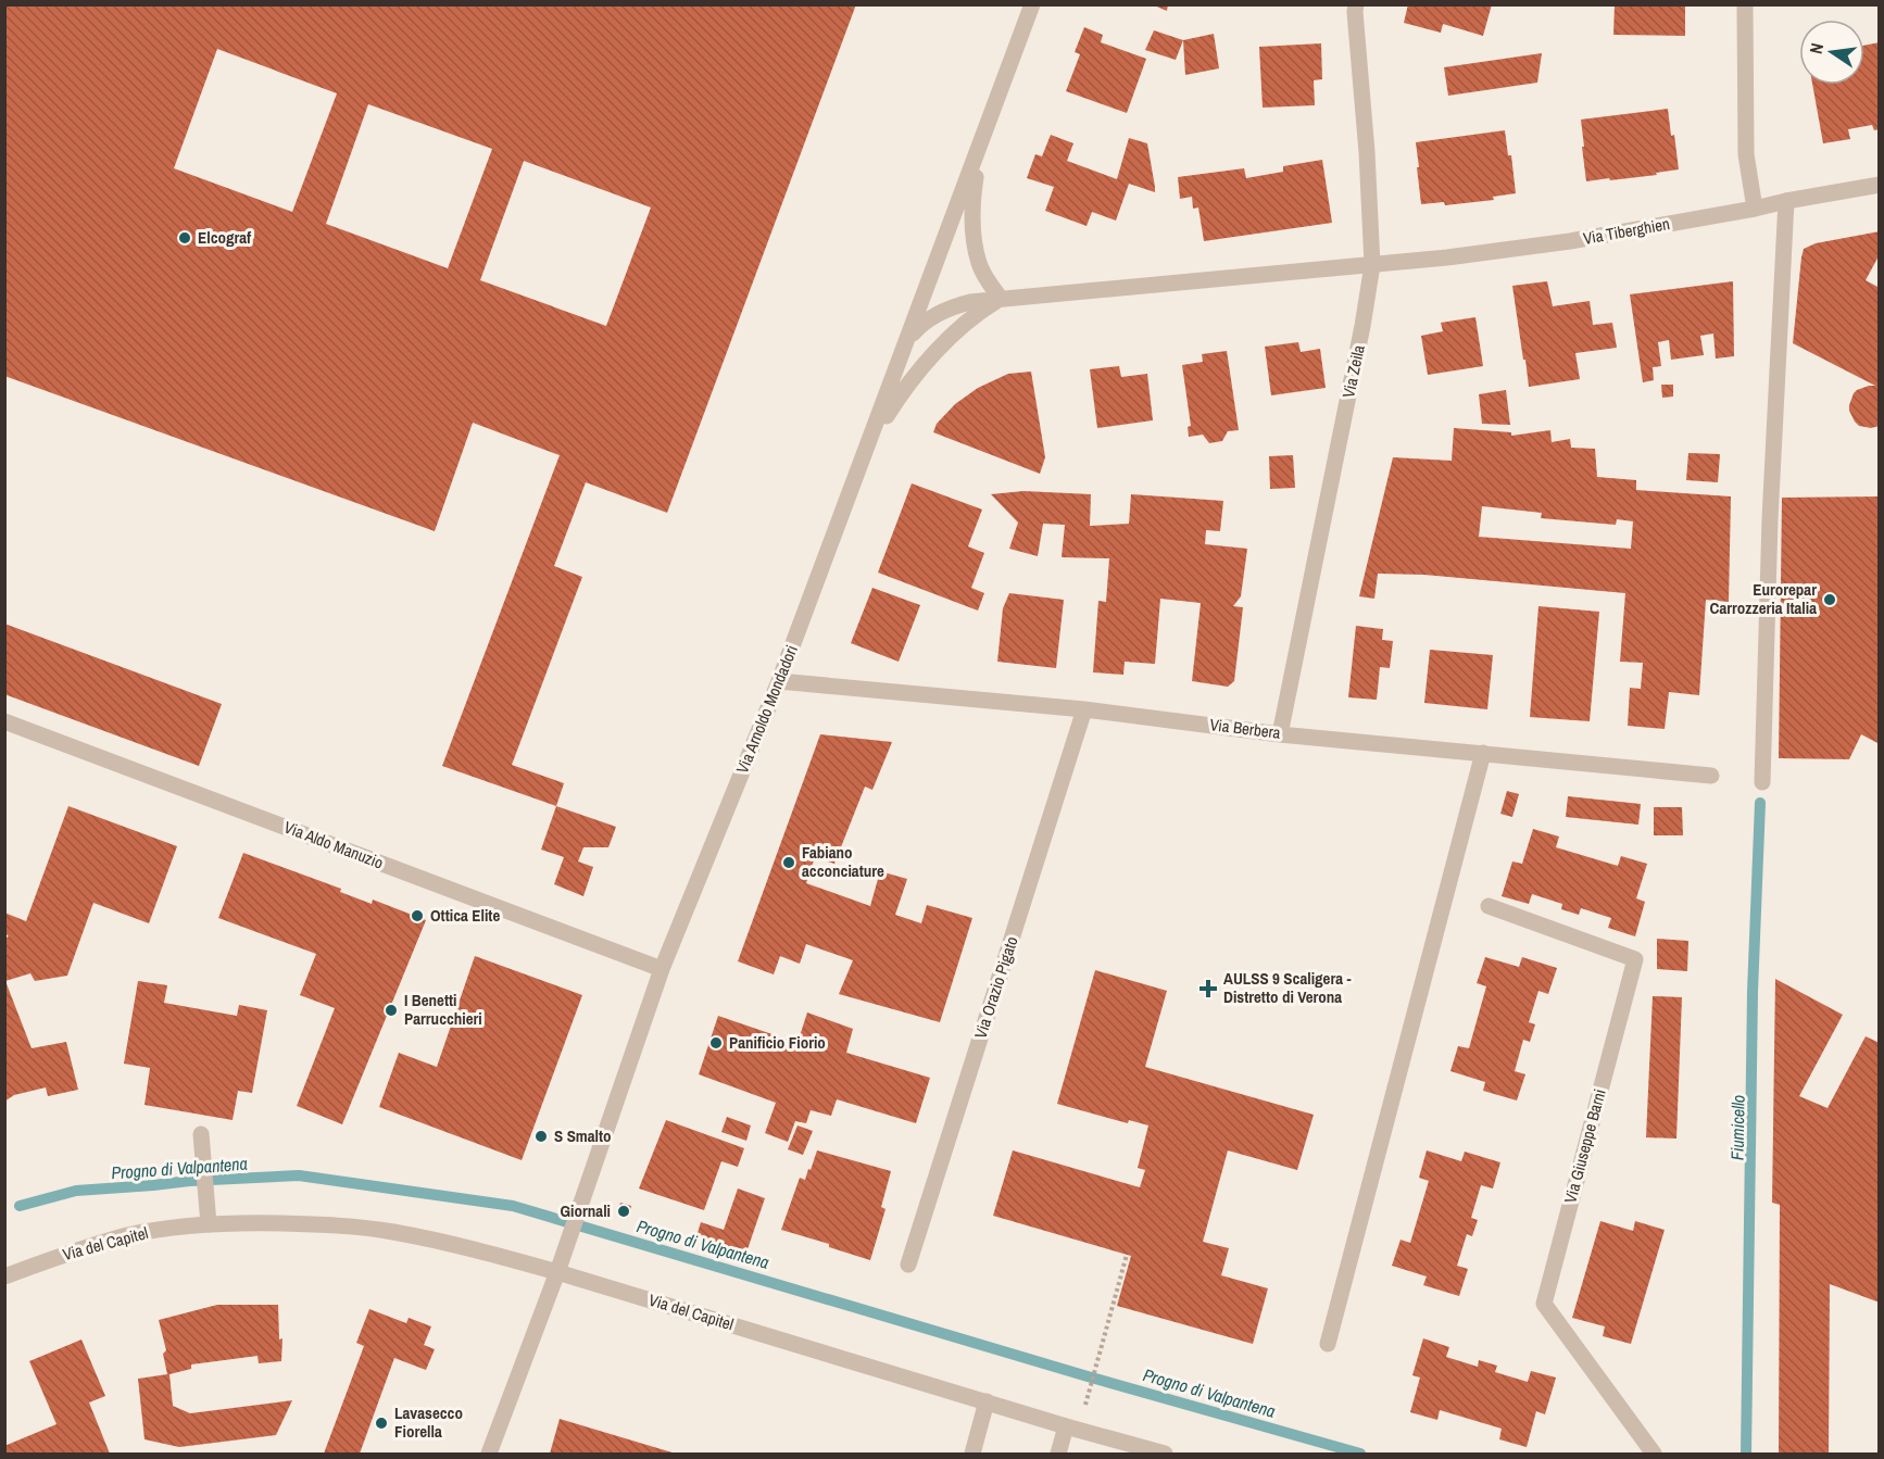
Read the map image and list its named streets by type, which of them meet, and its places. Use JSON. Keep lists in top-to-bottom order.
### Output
{
  "streets": {
    "street": [
      "Via Tiberghien",
      "Via Zeila",
      "Via Arnoldo Mondadori",
      "Via Berbera",
      "Via Aldo Manuzio",
      "Via Orazio Pigato",
      "Via Giuseppe Barni",
      "Via del Capitel"
    ]
  },
  "crossings": [
    ["Via Tiberghien", "Via Zeila"],
    ["Via Tiberghien", "Via Arnoldo Mondadori"],
    ["Via Zeila", "Via Berbera"],
    ["Via Arnoldo Mondadori", "Via Berbera"],
    ["Via Arnoldo Mondadori", "Via Aldo Manuzio"],
    ["Via Arnoldo Mondadori", "Via del Capitel"],
    ["Via Berbera", "Via Orazio Pigato"]
  ],
  "water": ["Fiumicello", "Progno di Valpantena"],
  "places": {
    "other": [
      "Elcograf",
      "Eurorepar Carrozzeria Italia",
      "Fabiano acconciature",
      "Ottica Elite",
      "I Benetti Parrucchieri",
      "Panificio Fiorio",
      "S Smalto",
      "Giornali",
      "Lavasecco Fiorella"
    ],
    "health": ["AULSS 9 Scaligera - Distretto di Verona"]
  },
  "north": "left"
}
